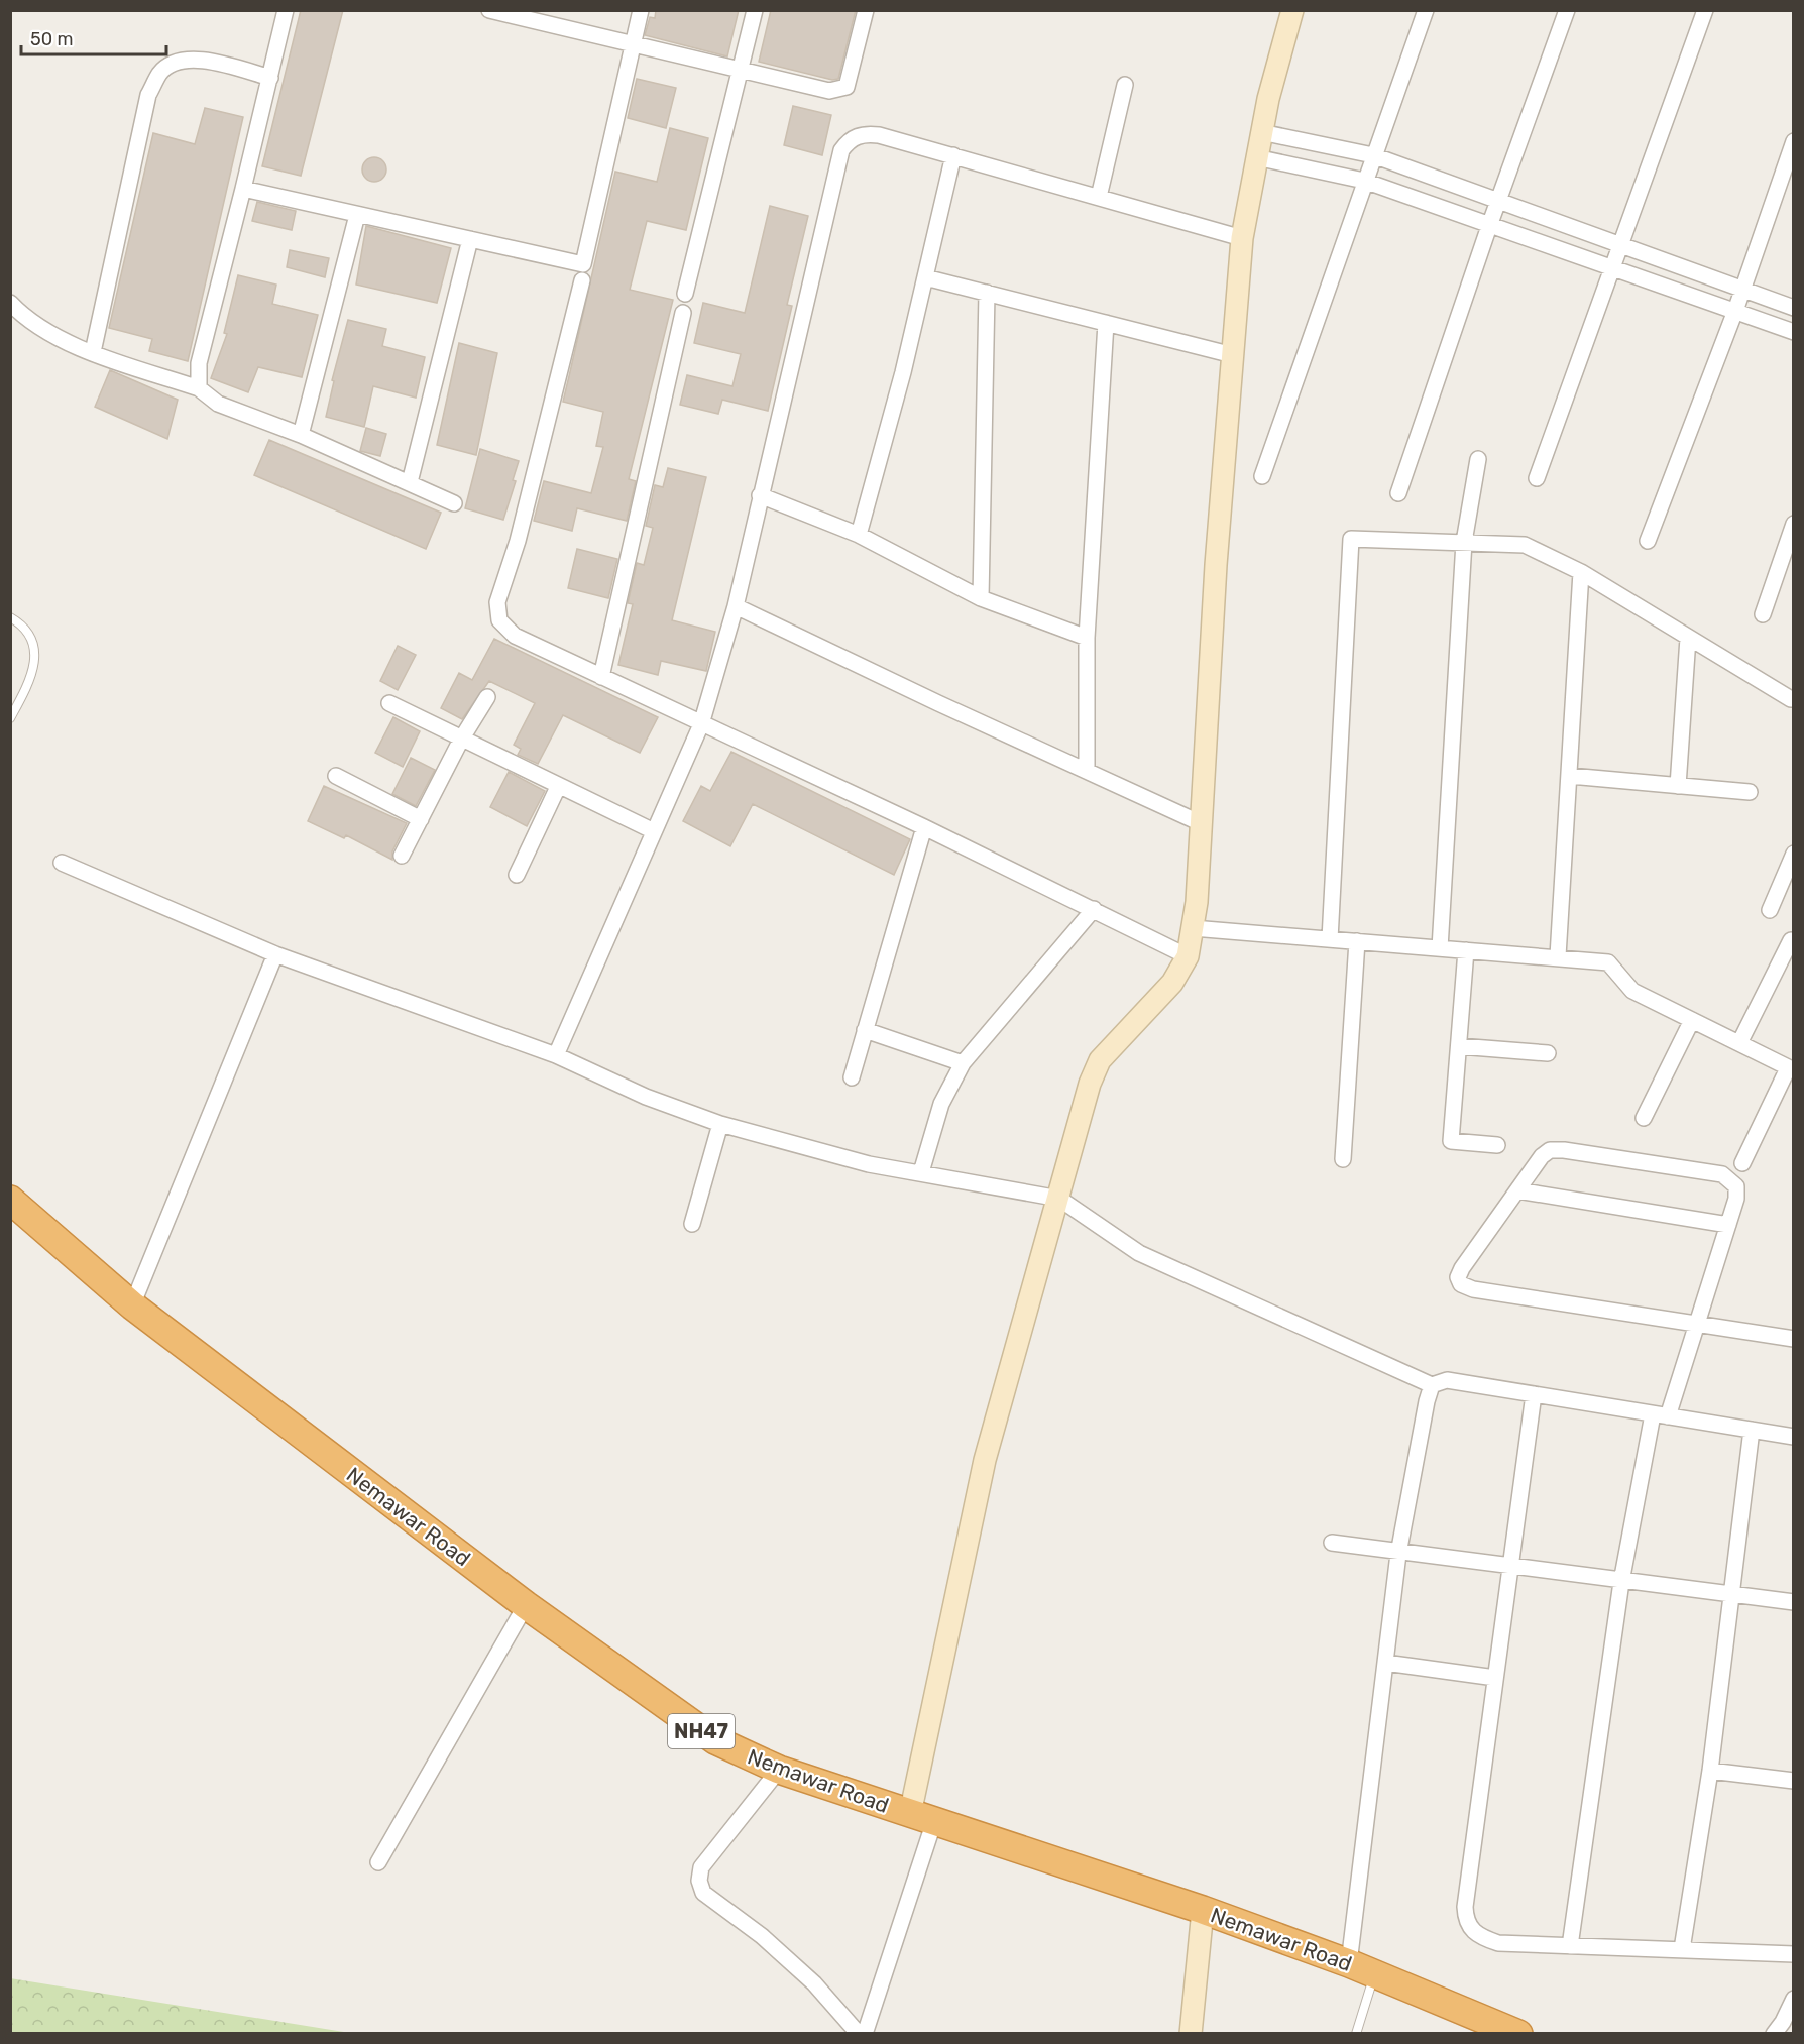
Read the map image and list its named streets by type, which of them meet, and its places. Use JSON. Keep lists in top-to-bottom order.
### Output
{
  "streets": {
    "highway": ["Nemawar Road", "NH47"]
  },
  "scale_bar": "50 m"
}
